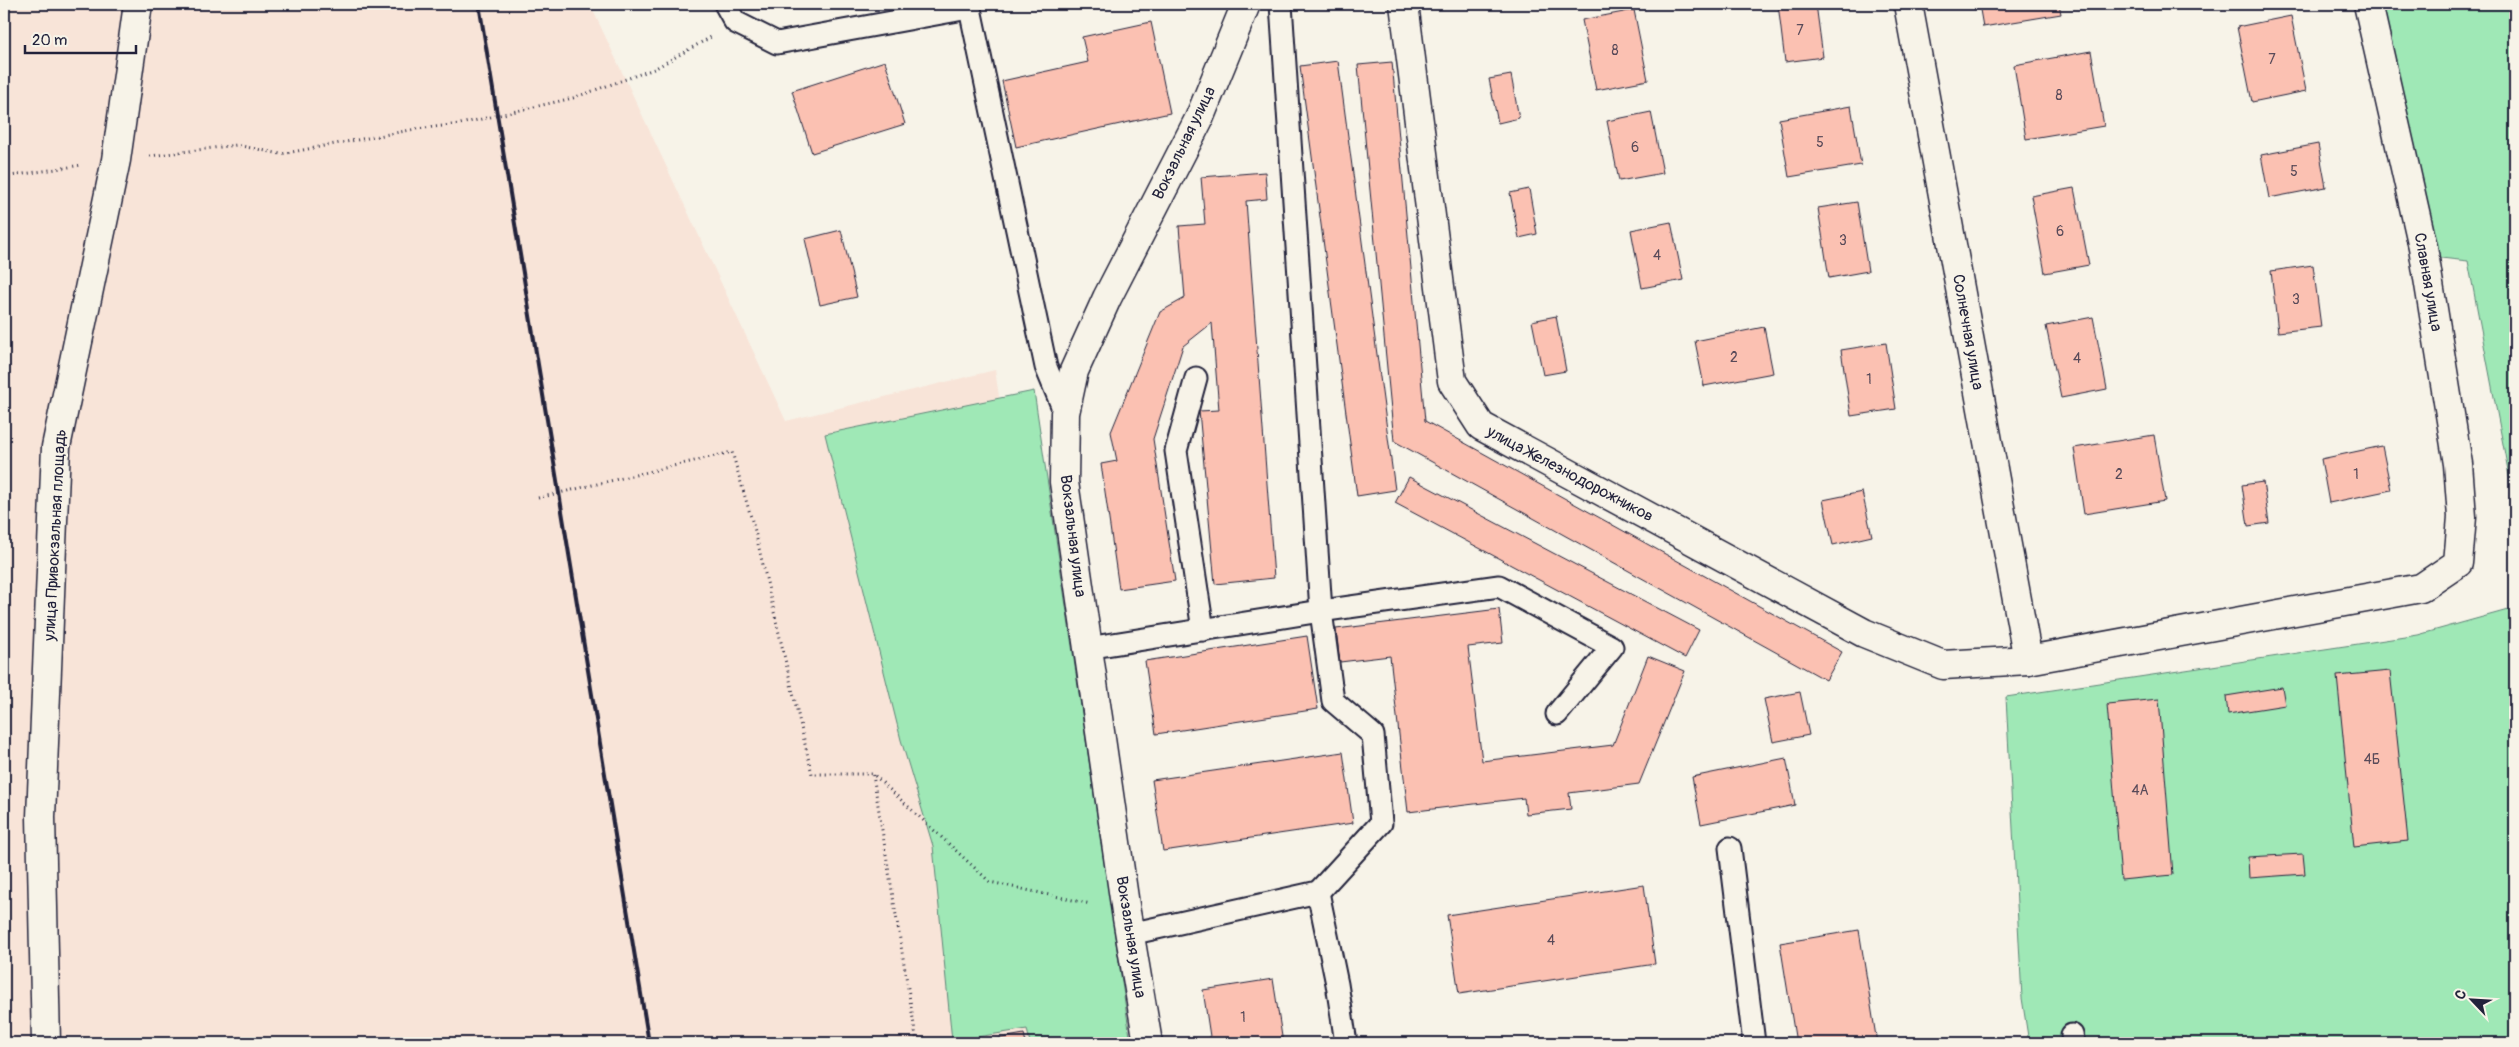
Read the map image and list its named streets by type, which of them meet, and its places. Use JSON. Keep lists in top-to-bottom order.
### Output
{
  "streets": {
    "street": [
      "Вокзальная улица",
      "Славная улица",
      "Солнечная улица",
      "улица Железнодорожников",
      "улица Привокзальная площадь"
    ]
  },
  "crossings": [
    ["Славная улица", "улица Железнодорожников"],
    ["Солнечная улица", "улица Железнодорожников"]
  ],
  "house_numbers": [
    "7",
    "8",
    "7",
    "8",
    "5",
    "6",
    "5",
    "6",
    "3",
    "4",
    "3",
    "2",
    "4",
    "1",
    "2",
    "1",
    "4Б",
    "4А",
    "4",
    "1"
  ],
  "scale_bar": "20 m",
  "north": "top left"
}
